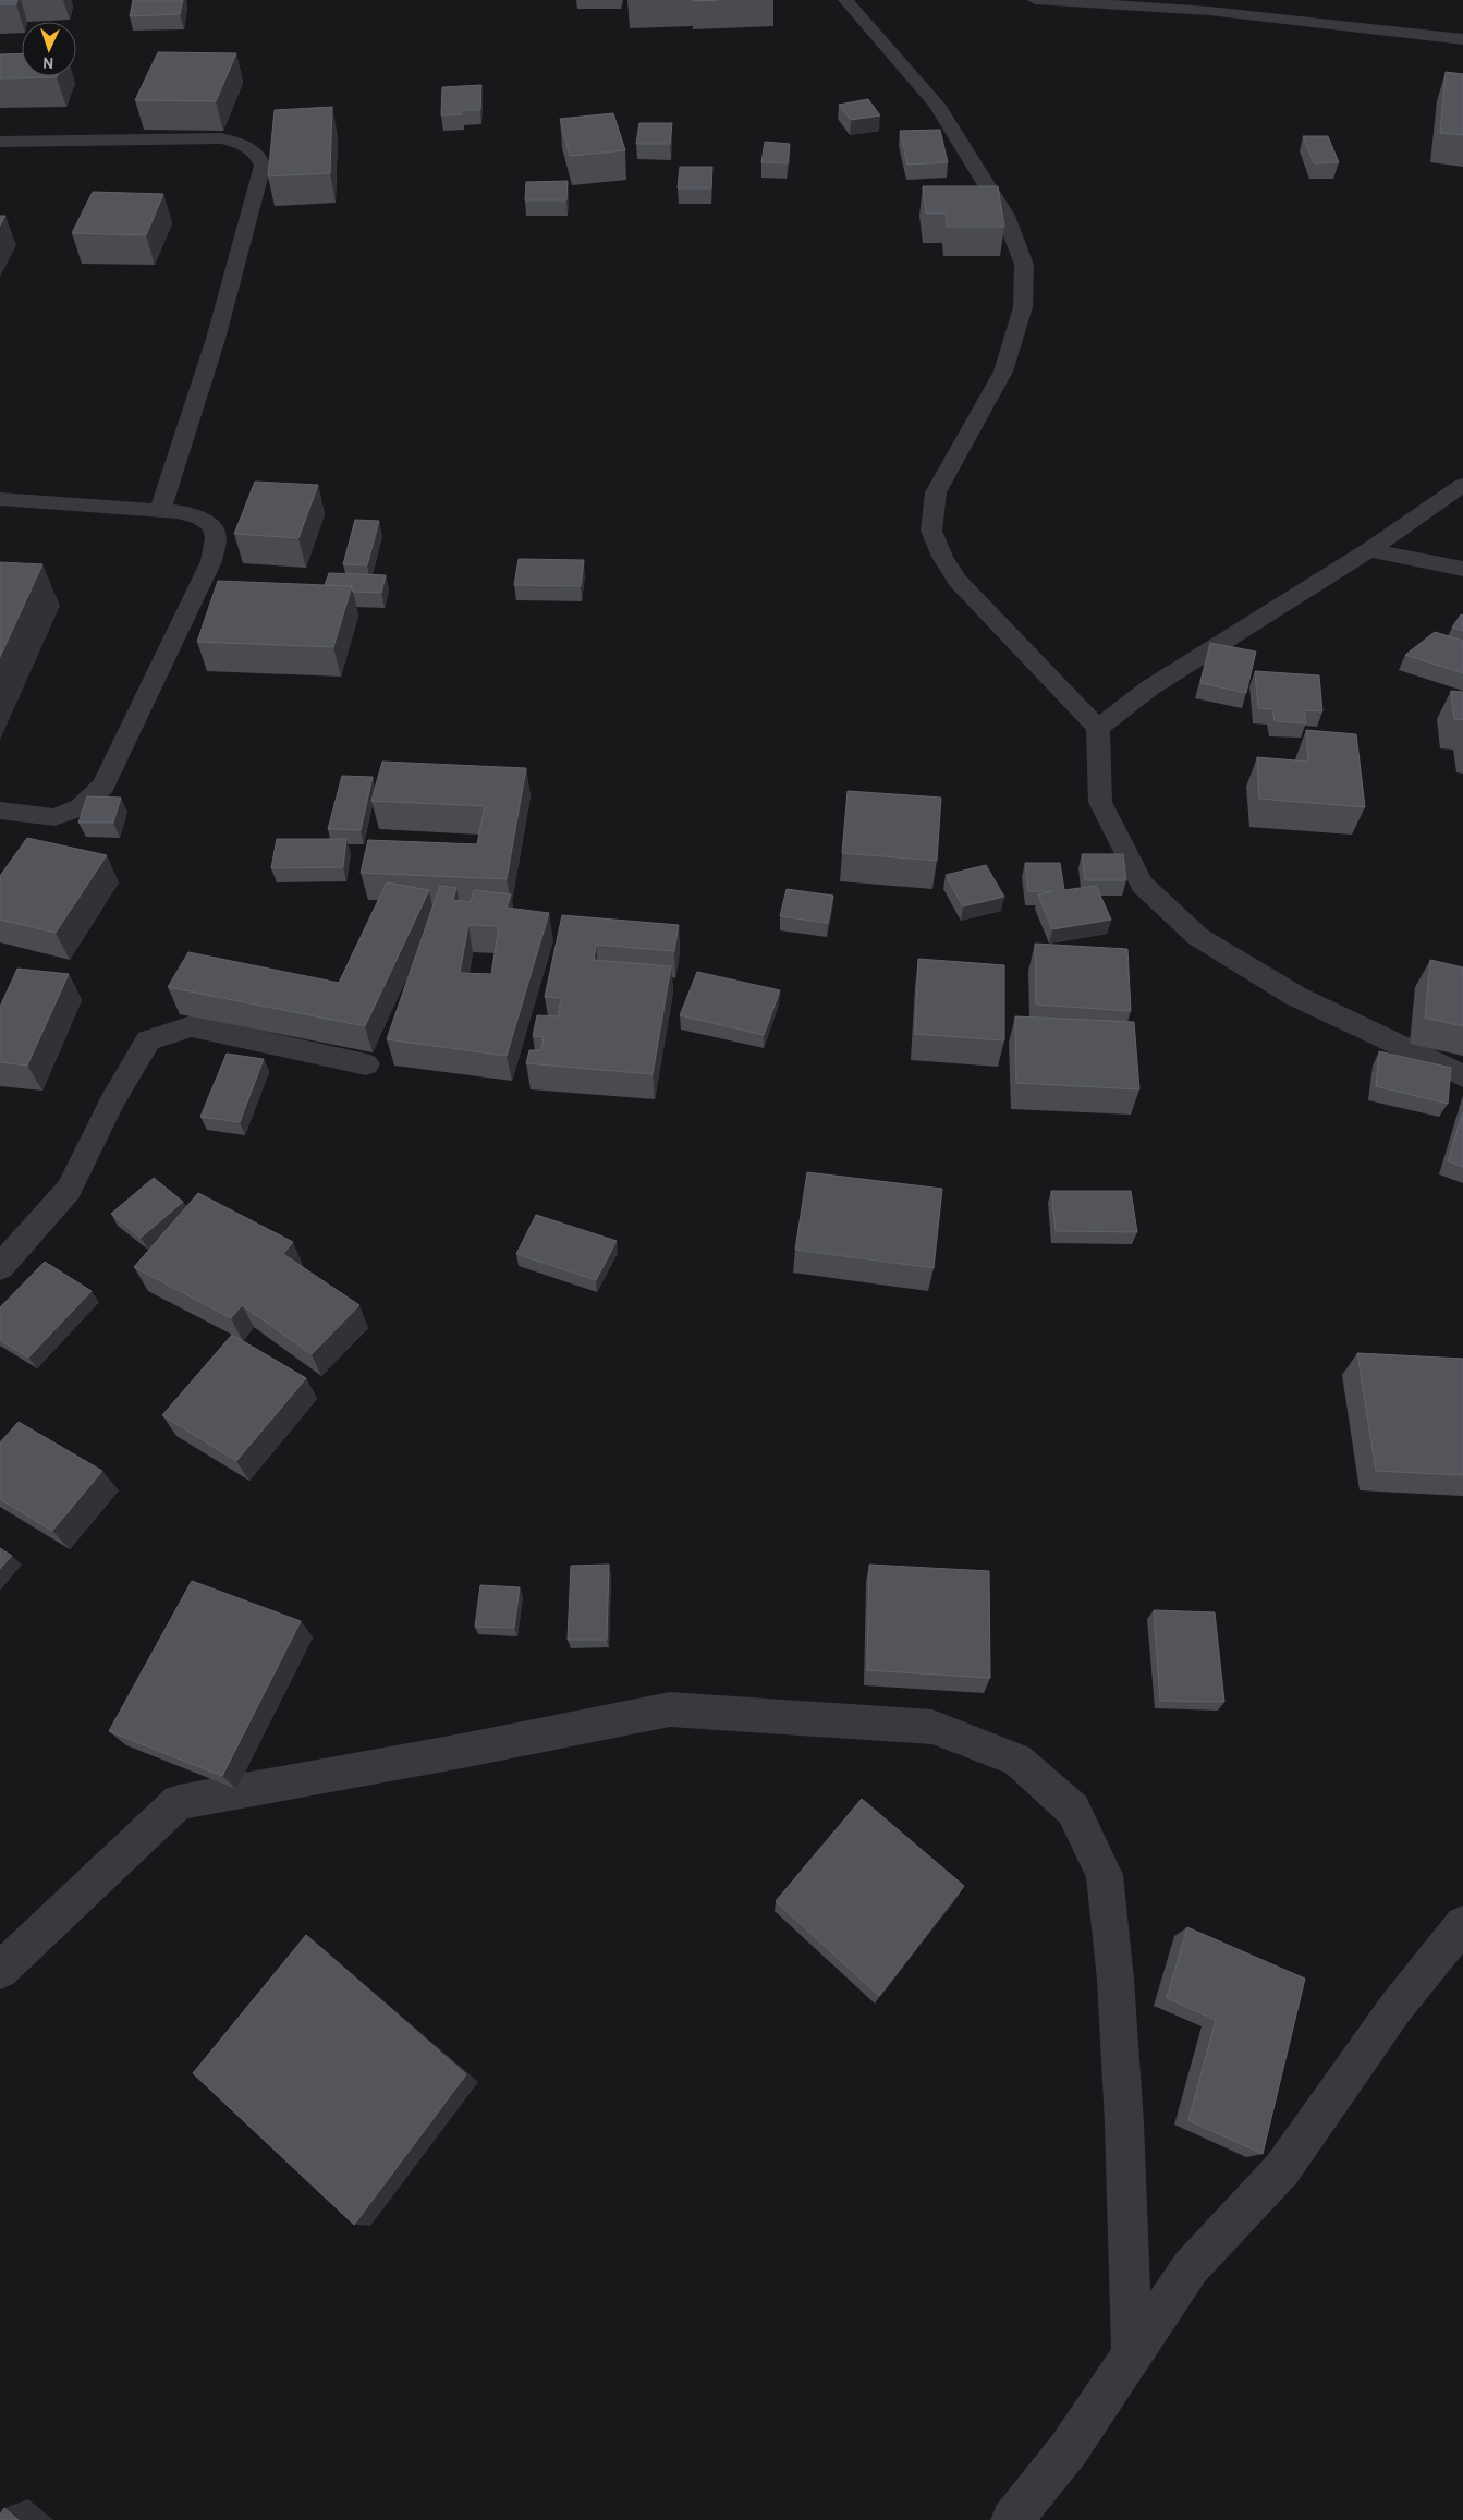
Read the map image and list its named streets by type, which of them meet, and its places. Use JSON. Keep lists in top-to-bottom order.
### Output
{
  "north": "bottom"
}
